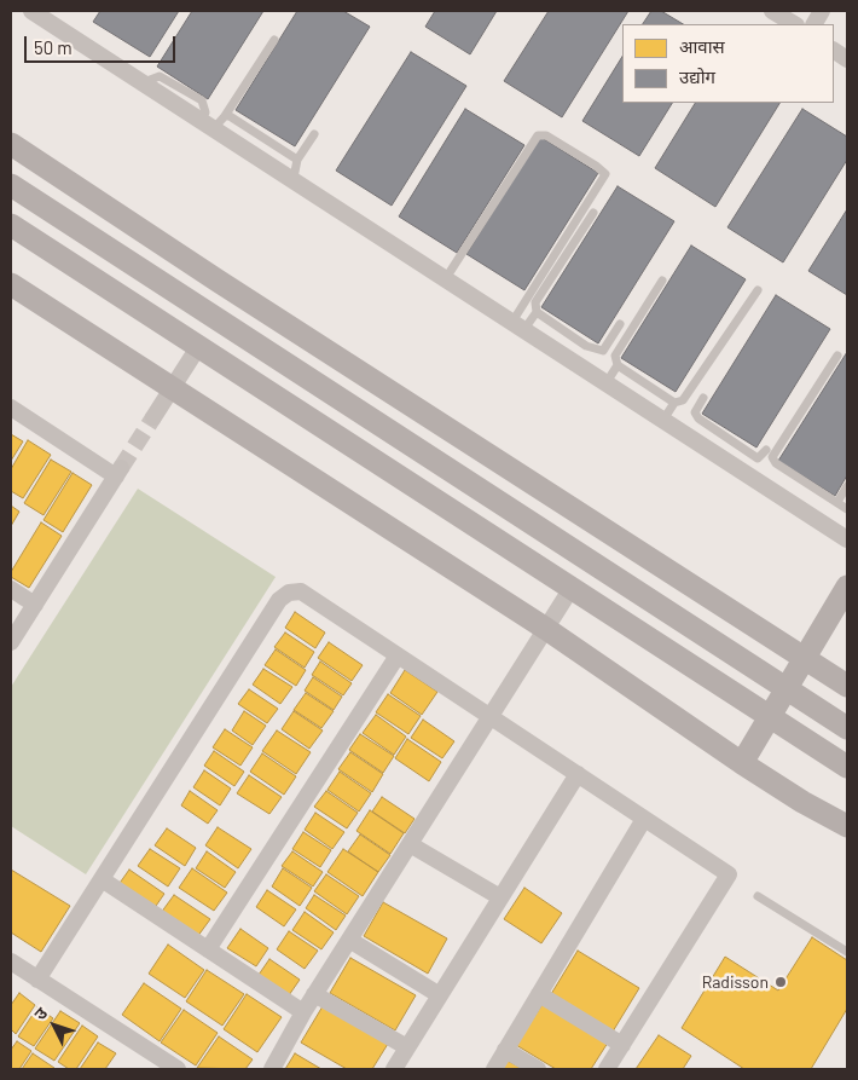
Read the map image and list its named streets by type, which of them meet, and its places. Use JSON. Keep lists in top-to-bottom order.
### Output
{
  "places": ["Radisson"],
  "legend": ["आवास", "उद्योग"],
  "scale_bar": "50 m",
  "north": "top left"
}
